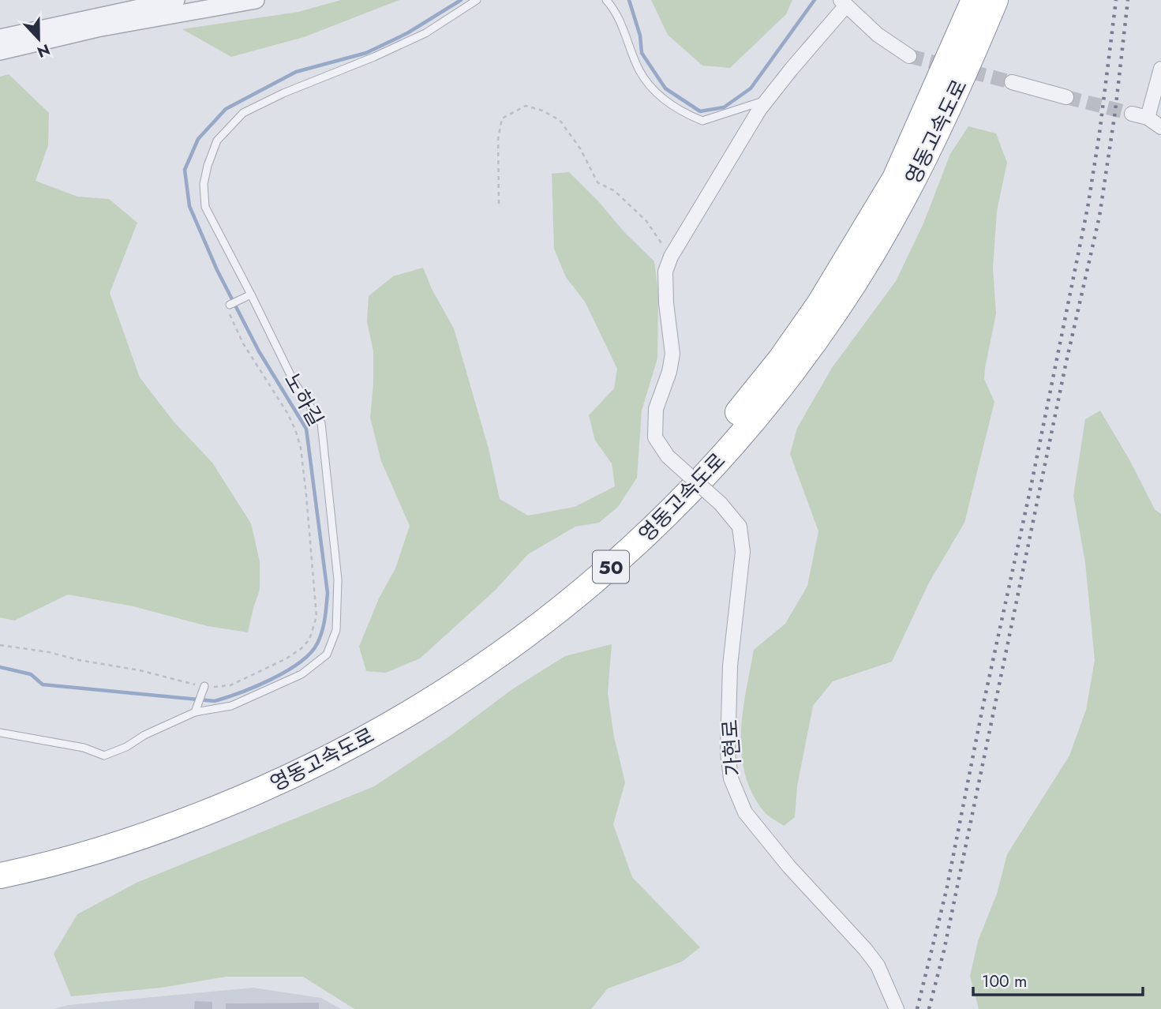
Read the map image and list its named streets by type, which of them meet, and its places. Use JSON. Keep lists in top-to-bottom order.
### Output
{
  "streets": {
    "highway": ["영동고속도로", "50"],
    "street": ["가현로"],
    "lane": ["노하길"]
  },
  "scale_bar": "100 m",
  "north": "bottom"
}
